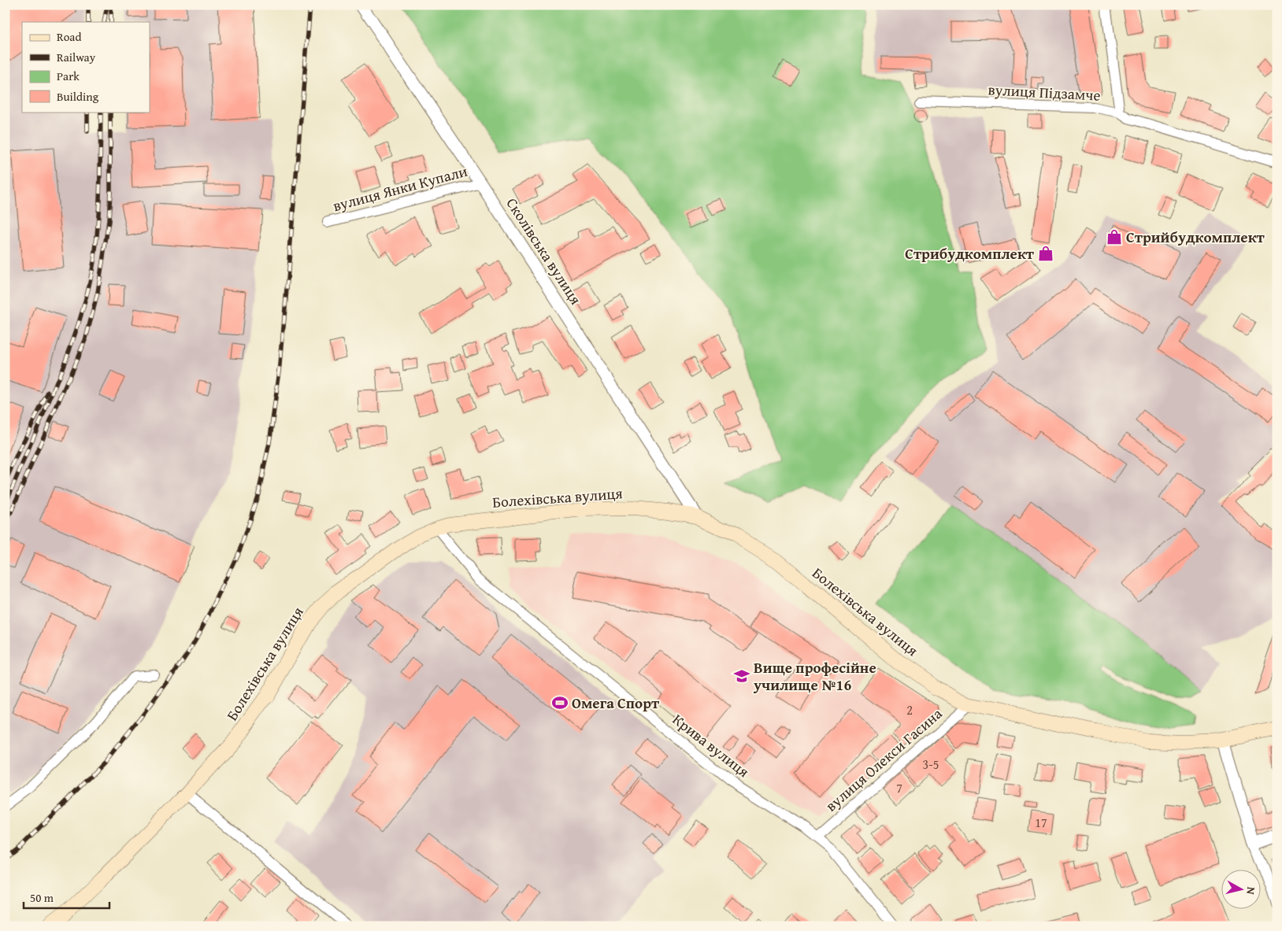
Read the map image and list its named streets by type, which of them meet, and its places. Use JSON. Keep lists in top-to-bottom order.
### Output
{
  "streets": {
    "main road": ["Болехівська вулиця"],
    "street": [
      "вулиця Підзамче",
      "вулиця Янки Купали",
      "Сколівська вулиця",
      "Крива вулиця",
      "вулиця Олекси Гасина"
    ]
  },
  "crossings": [
    ["вулиця Янки Купали", "Сколівська вулиця"],
    ["Сколівська вулиця", "Болехівська вулиця"],
    ["Болехівська вулиця", "Крива вулиця"],
    ["Болехівська вулиця", "вулиця Олекси Гасина"],
    ["Крива вулиця", "вулиця Олекси Гасина"]
  ],
  "places": {
    "shop": ["Стрийбудкомплект", "Стрибудкомплект"],
    "school or university": ["Вище професійне училище №16"],
    "sports": ["Омега Спорт"]
  },
  "house_numbers": [
    "2",
    "3-5",
    "7",
    "17"
  ],
  "legend": [
    "Road",
    "Railway",
    "Park",
    "Building"
  ],
  "scale_bar": "50 m",
  "north": "right"
}
